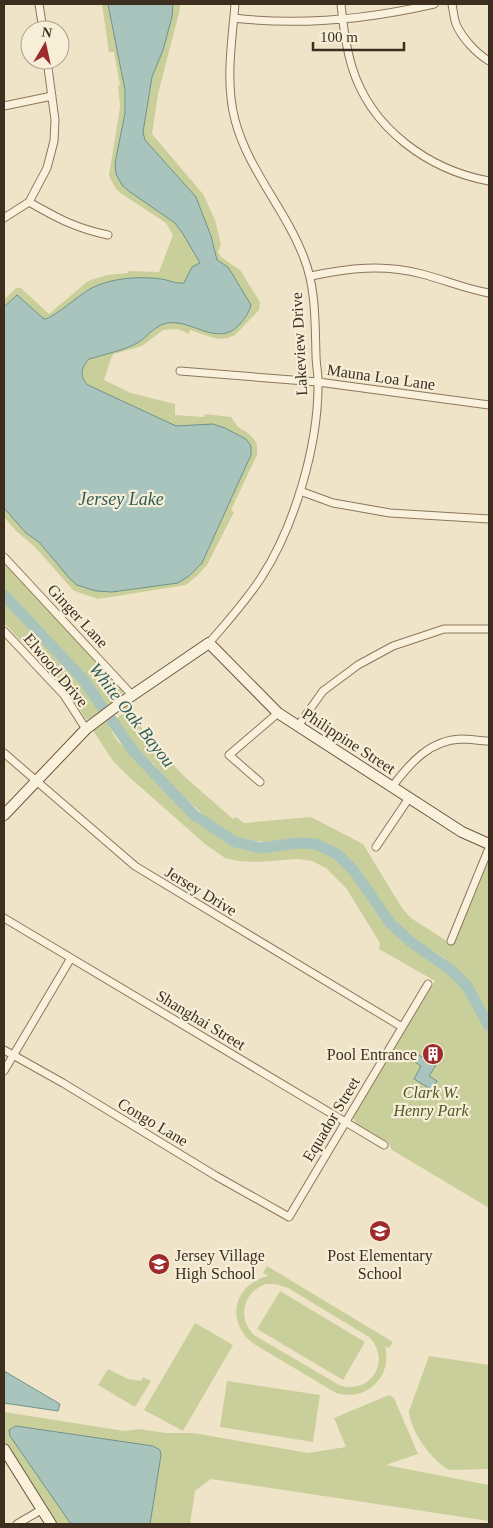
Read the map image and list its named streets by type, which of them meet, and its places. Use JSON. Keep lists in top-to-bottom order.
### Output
{
  "streets": {
    "street": [
      "Lakeview Drive",
      "Mauna Loa Lane",
      "Ginger Lane",
      "Elwood Drive",
      "Philippine Street",
      "Jersey Drive",
      "Shanghai Street",
      "Equador Street",
      "Congo Lane"
    ]
  },
  "crossings": [
    ["Lakeview Drive", "Mauna Loa Lane"],
    ["Lakeview Drive", "Ginger Lane"],
    ["Lakeview Drive", "Elwood Drive"],
    ["Lakeview Drive", "Philippine Street"],
    ["Lakeview Drive", "Jersey Drive"],
    ["Jersey Drive", "Equador Street"],
    ["Shanghai Street", "Equador Street"],
    ["Equador Street", "Congo Lane"]
  ],
  "water": ["Jersey Lake", "White Oak Bayou"],
  "parks": ["Clark W. Henry Park"],
  "places": {
    "building": ["Pool Entrance"],
    "school or university": ["Post Elementary School", "Jersey Village High School"]
  },
  "scale_bar": "100 m",
  "north": "top"
}
